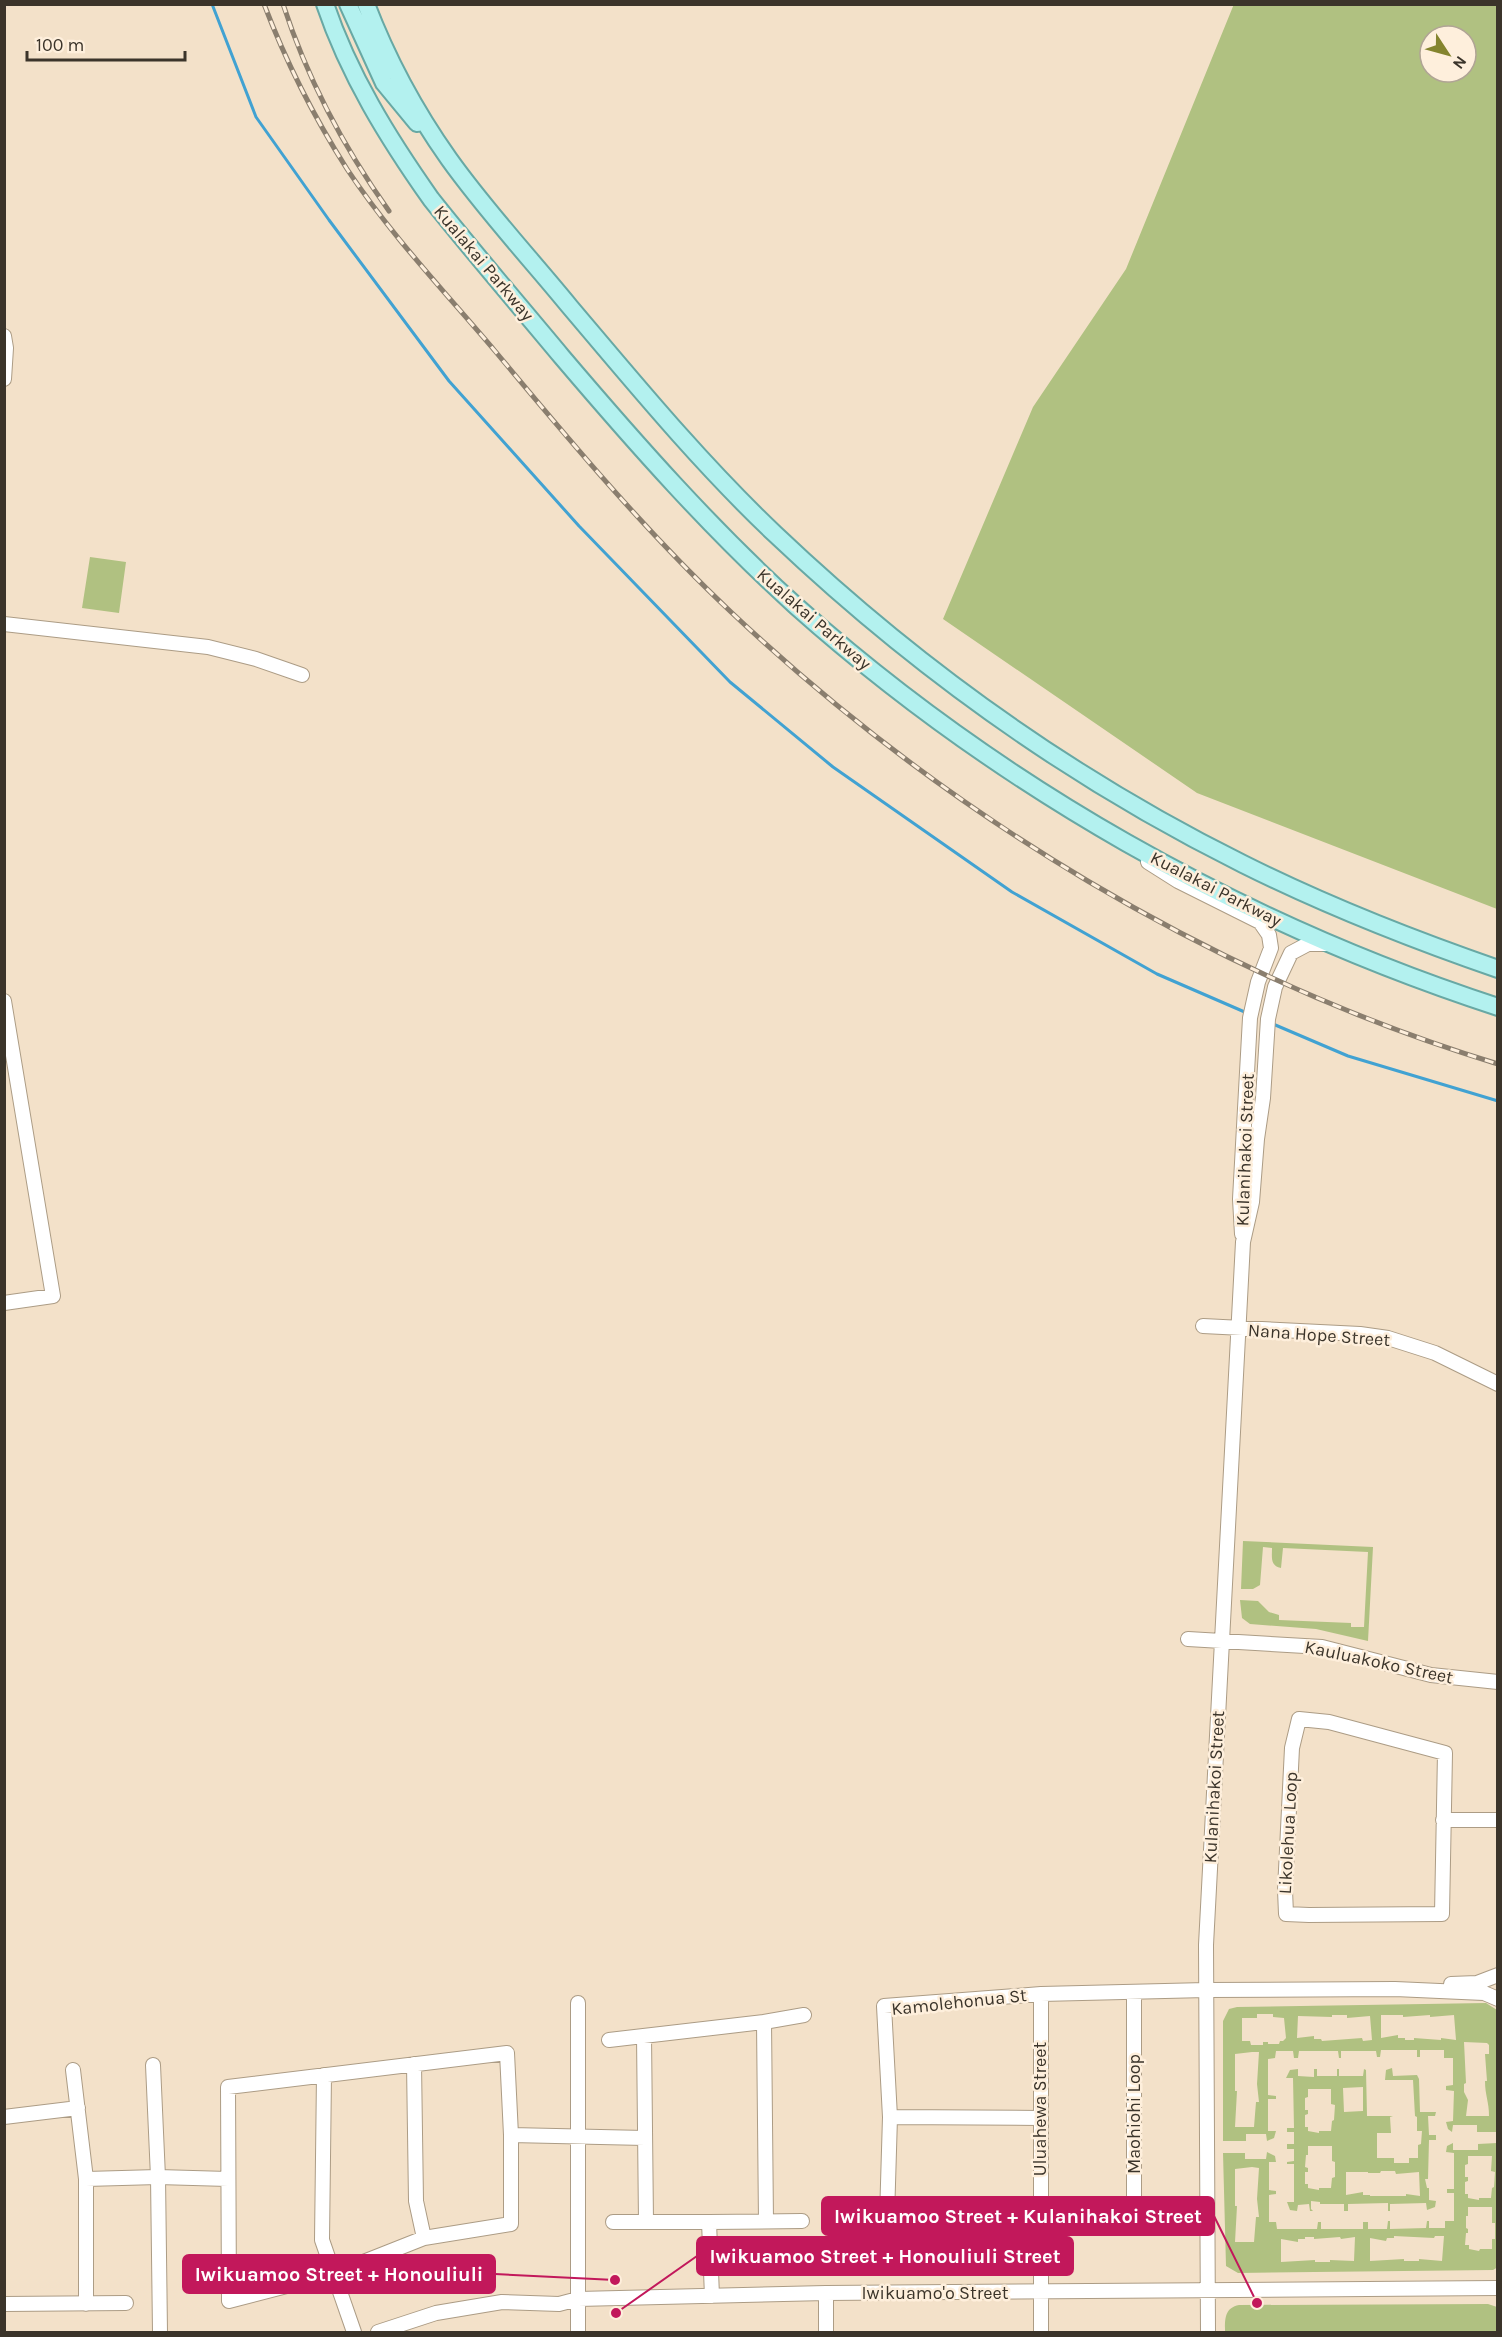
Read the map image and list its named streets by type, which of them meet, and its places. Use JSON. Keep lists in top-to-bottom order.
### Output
{
  "streets": {
    "main road": ["Kualakai Parkway"],
    "street": [
      "Kulanihakoi Street",
      "Nana Hope Street",
      "Kauluakoko Street",
      "Likolehua Loop",
      "Kamolehonua St",
      "Uluahewa Street",
      "Maohiohi Loop",
      "Iwikuamo'o Street"
    ]
  },
  "crossings": [
    ["Kualakai Parkway", "Kulanihakoi Street"],
    ["Kulanihakoi Street", "Nana Hope Street"],
    ["Kulanihakoi Street", "Kauluakoko Street"],
    ["Kulanihakoi Street", "Kamolehonua St"],
    ["Kulanihakoi Street", "Iwikuamo'o Street"],
    ["Kamolehonua St", "Uluahewa Street"],
    ["Kamolehonua St", "Maohiohi Loop"],
    ["Uluahewa Street", "Maohiohi Loop"],
    ["Uluahewa Street", "Iwikuamo'o Street"]
  ],
  "places": ["Iwikuamoo Street + Honouliuli", "Iwikuamoo Street + Kulanihakoi Street", "Iwikuamoo Street + Honouliuli Street"],
  "scale_bar": "100 m",
  "north": "bottom right"
}
